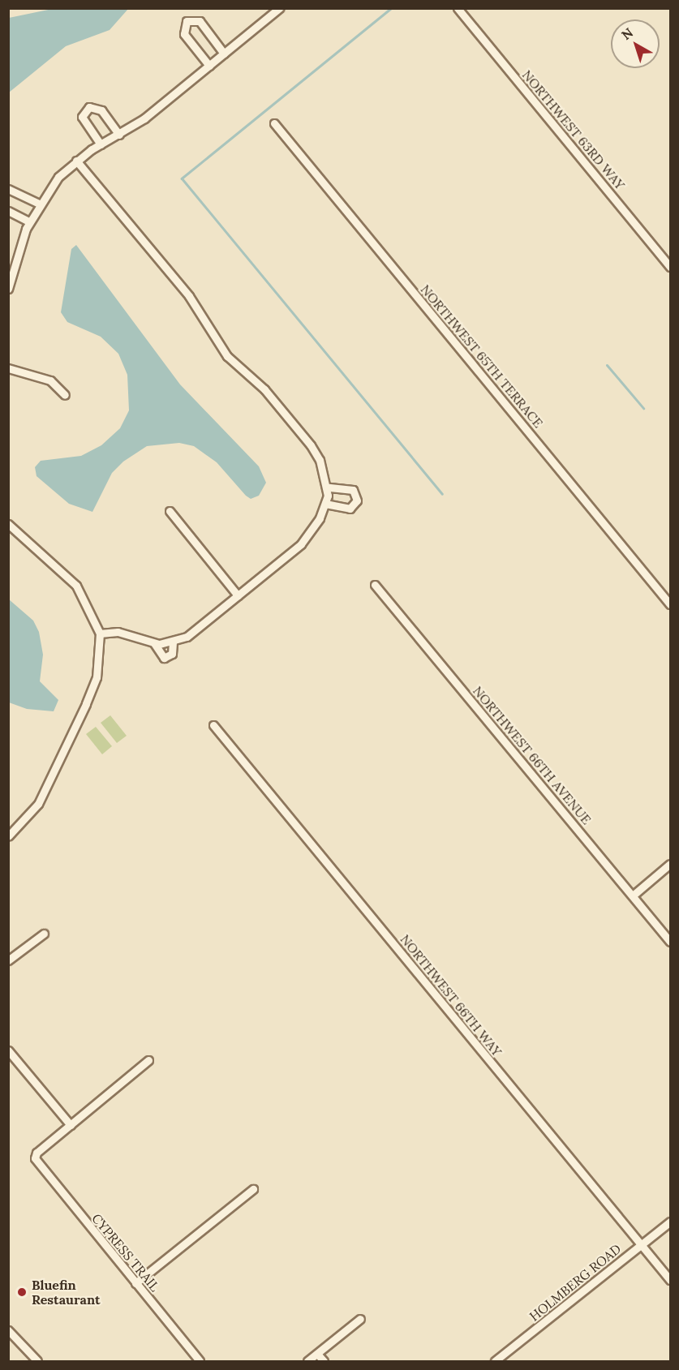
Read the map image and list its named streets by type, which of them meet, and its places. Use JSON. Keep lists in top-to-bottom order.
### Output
{
  "streets": {
    "street": [
      "NORTHWEST 63RD WAY",
      "NORTHWEST 65TH TERRACE",
      "NORTHWEST 66TH AVENUE",
      "NORTHWEST 66TH WAY",
      "CYPRESS TRAIL",
      "HOLMBERG ROAD"
    ]
  },
  "crossings": [
    ["NORTHWEST 66TH WAY", "HOLMBERG ROAD"]
  ],
  "places": ["Bluefin Restaurant"],
  "north": "top left"
}
